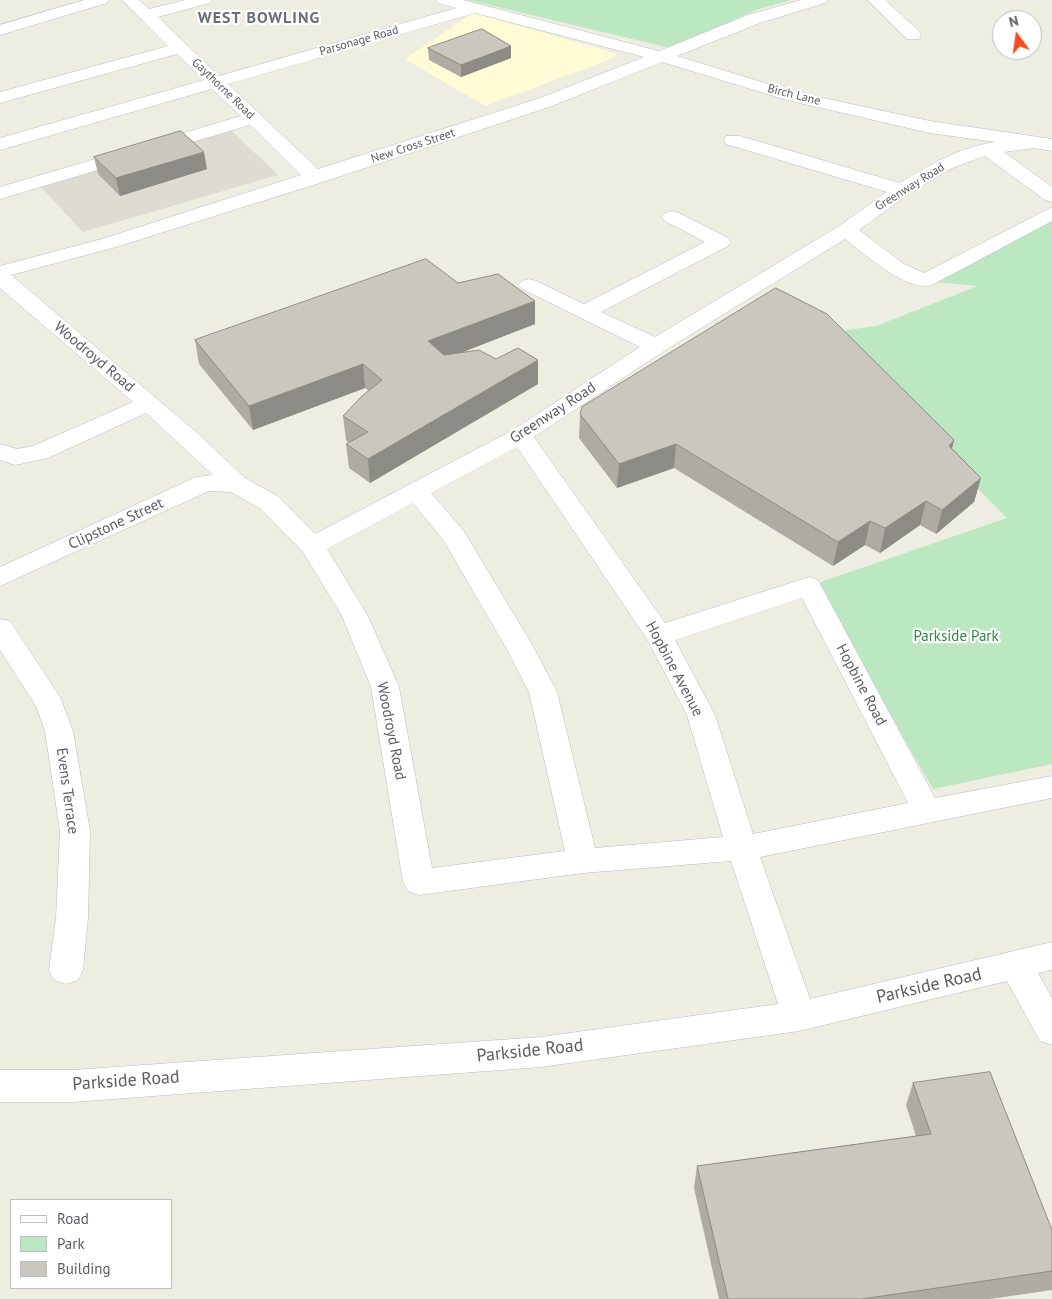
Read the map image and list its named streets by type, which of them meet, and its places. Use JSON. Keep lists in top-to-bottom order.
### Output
{
  "streets": {
    "street": [
      "Parsonage Road",
      "Gaythorne Road",
      "Birch Lane",
      "New Cross Street",
      "Greenway Road",
      "Woodroyd Road",
      "Clipstone Street",
      "Hopbine Avenue",
      "Hopbine Road",
      "Evens Terrace",
      "Parkside Road"
    ]
  },
  "crossings": [
    ["Parsonage Road", "Gaythorne Road"],
    ["Parsonage Road", "Birch Lane"],
    ["Gaythorne Road", "New Cross Street"],
    ["Birch Lane", "New Cross Street"],
    ["Birch Lane", "Greenway Road"],
    ["Greenway Road", "Woodroyd Road"],
    ["Greenway Road", "Hopbine Avenue"],
    ["Woodroyd Road", "Clipstone Street"],
    ["Hopbine Avenue", "Hopbine Road"],
    ["Hopbine Avenue", "Parkside Road"]
  ],
  "districts": ["WEST BOWLING"],
  "parks": ["Parkside Park"],
  "legend": ["Road", "Park", "Building"],
  "north": "top"
}
